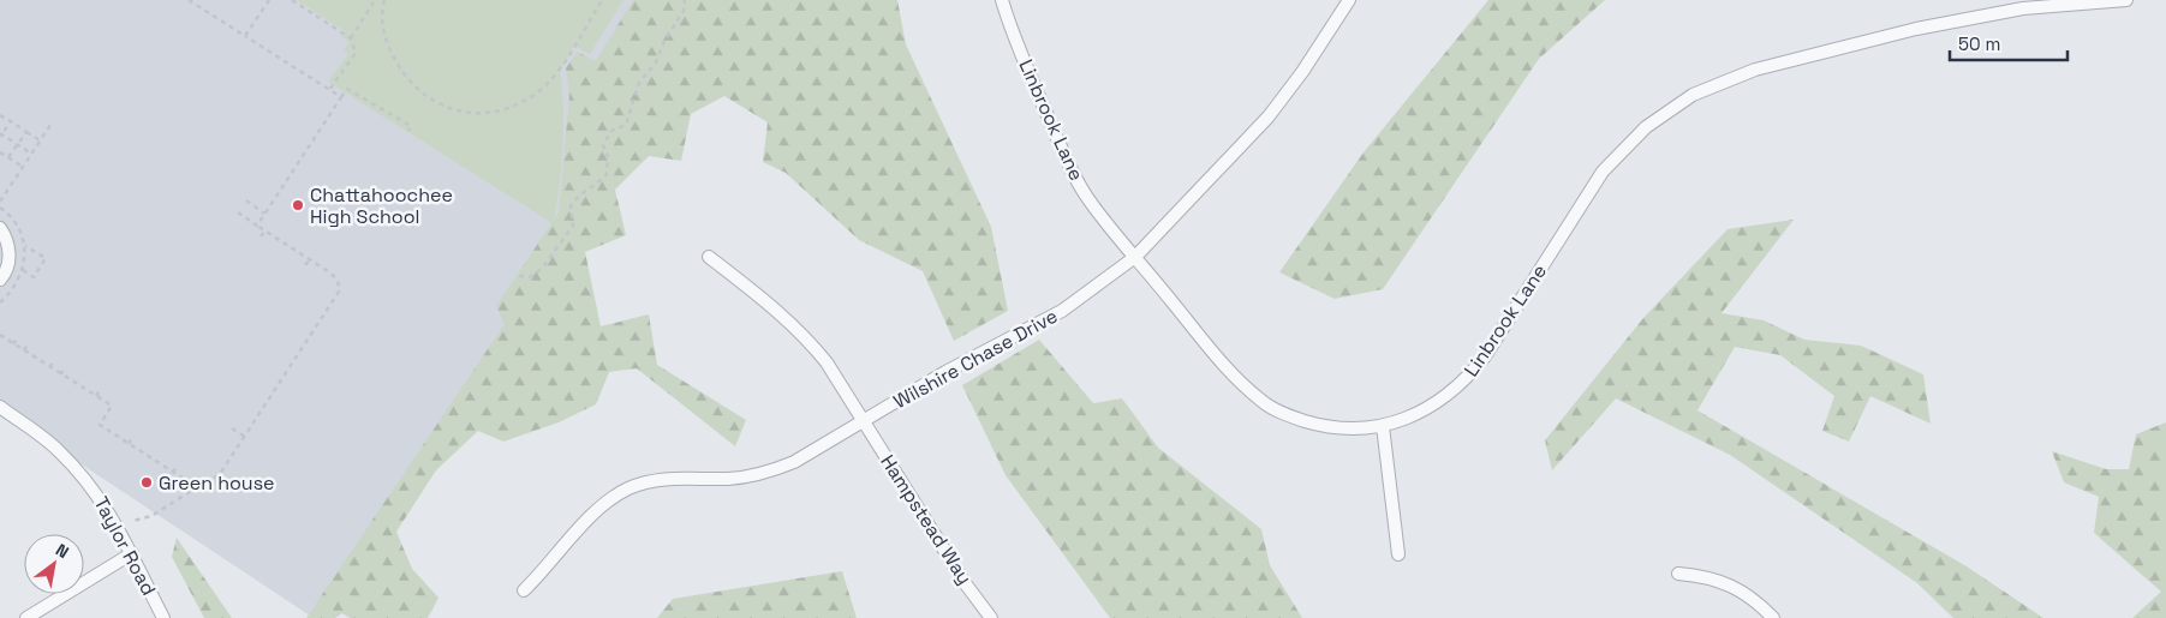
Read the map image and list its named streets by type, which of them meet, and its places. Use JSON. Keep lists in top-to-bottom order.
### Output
{
  "streets": {
    "street": [
      "Linbrook Lane",
      "Wilshire Chase Drive",
      "Hampstead Way",
      "Taylor Road"
    ]
  },
  "crossings": [
    ["Linbrook Lane", "Wilshire Chase Drive"],
    ["Wilshire Chase Drive", "Hampstead Way"]
  ],
  "places": ["Chattahoochee High School", "Green house"],
  "scale_bar": "50 m",
  "north": "top right"
}
